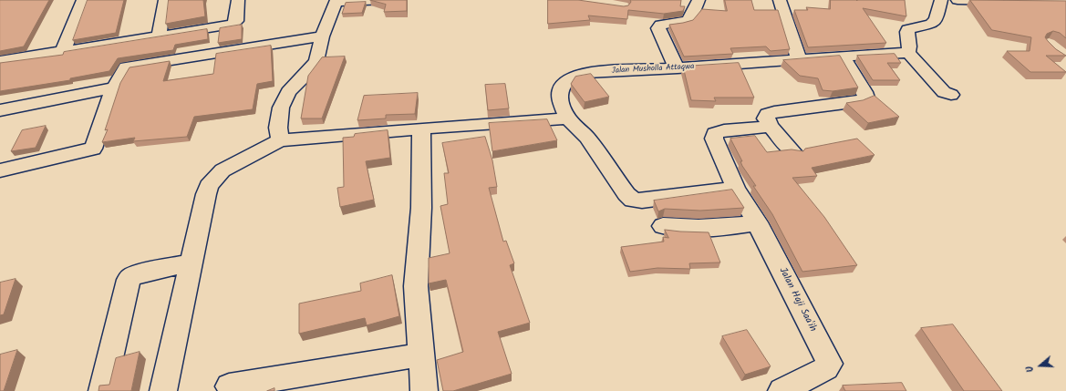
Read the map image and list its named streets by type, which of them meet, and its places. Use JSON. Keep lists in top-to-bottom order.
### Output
{
  "streets": {
    "street": ["Jalan Musholla Attaqwa", "Jalan Haji Saa'ih"]
  },
  "north": "left"
}
